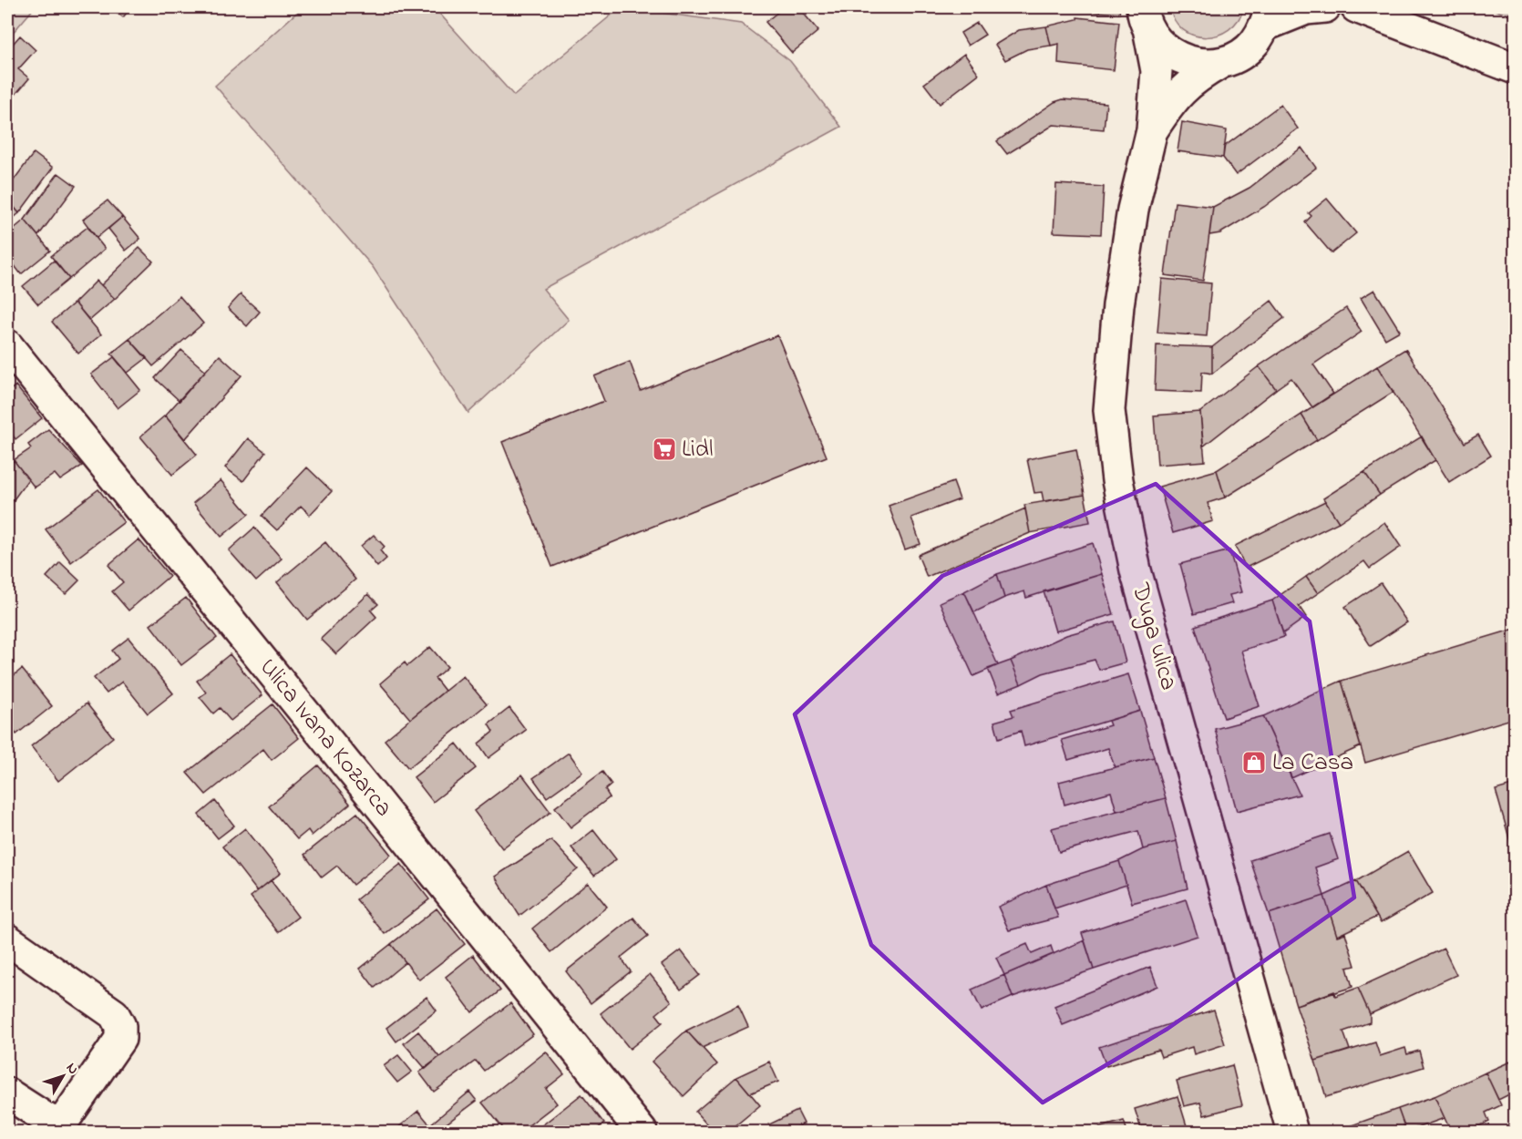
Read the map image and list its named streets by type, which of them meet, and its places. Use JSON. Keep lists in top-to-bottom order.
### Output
{
  "streets": {
    "main road": ["Duga ulica", "Ulica Ivana Kozarca"]
  },
  "places": {
    "supermarket": ["Lidl"],
    "shop": ["La Casa"]
  },
  "north": "top right"
}
